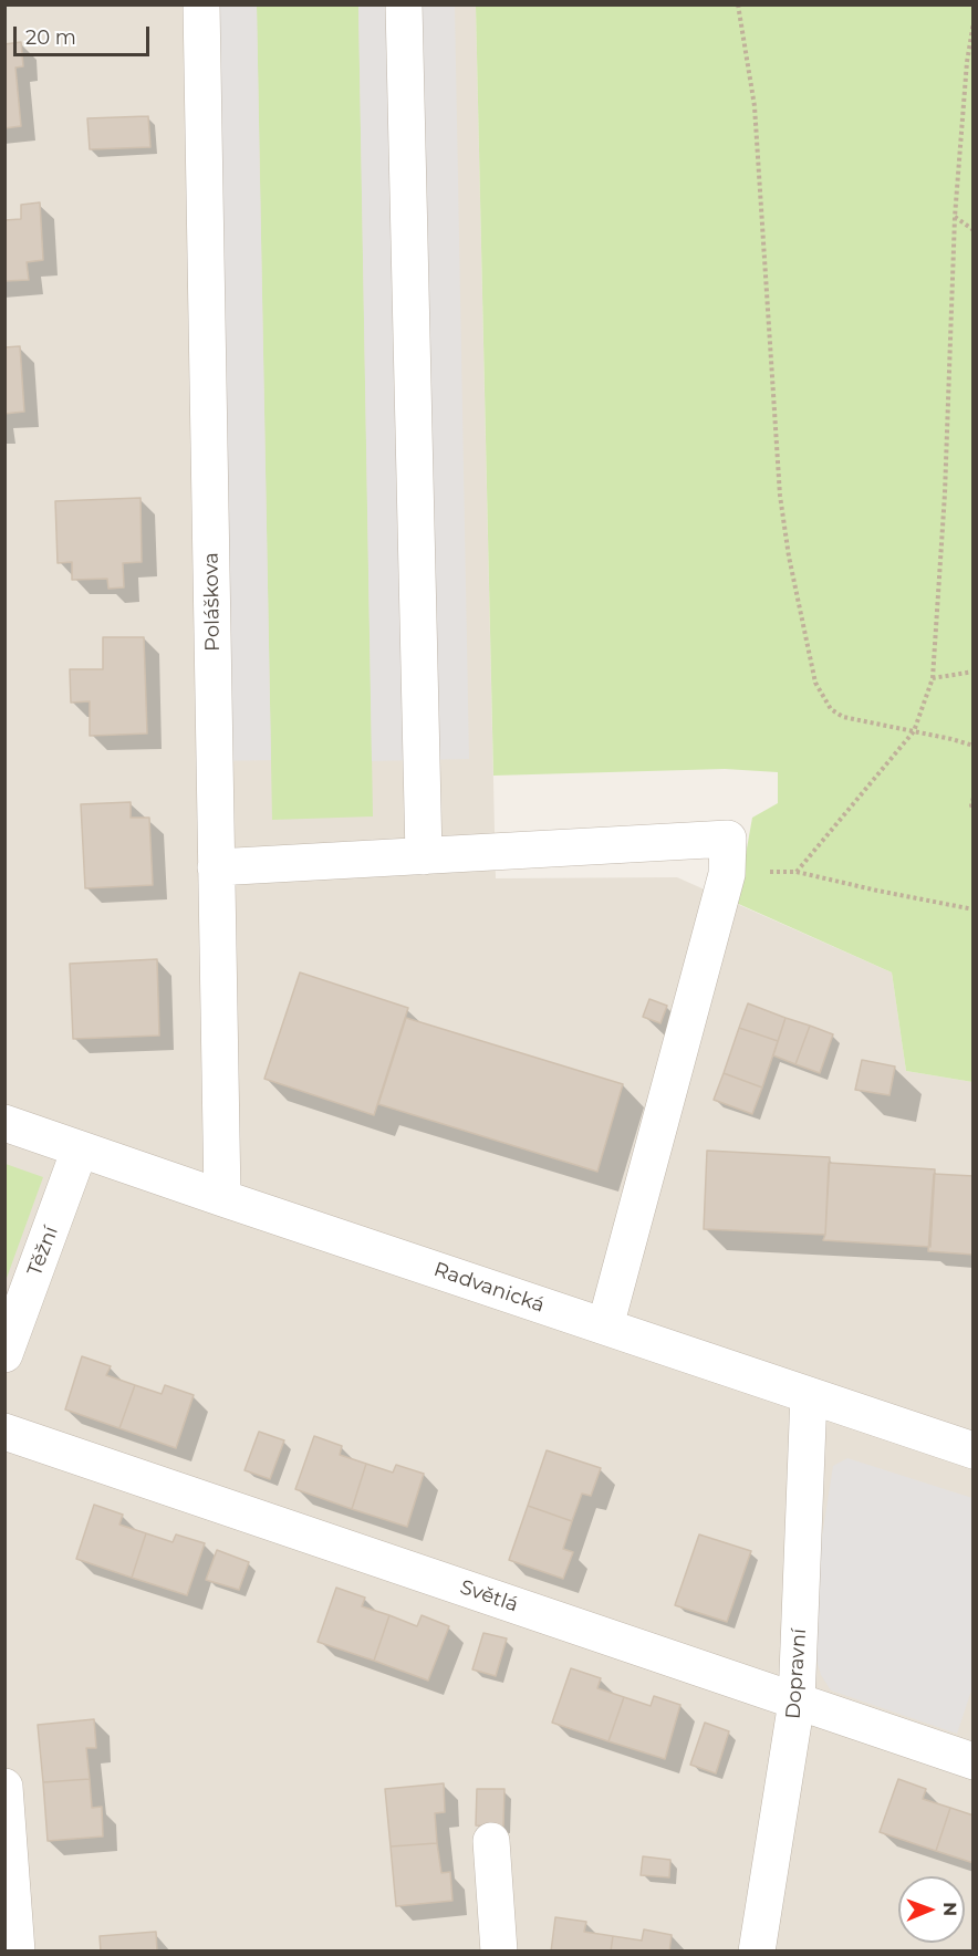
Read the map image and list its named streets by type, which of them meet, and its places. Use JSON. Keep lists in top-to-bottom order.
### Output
{
  "streets": {
    "street": [
      "Poláškova",
      "Těžní",
      "Radvanická",
      "Světlá",
      "Dopravní"
    ]
  },
  "crossings": [
    ["Poláškova", "Radvanická"],
    ["Těžní", "Radvanická"],
    ["Radvanická", "Dopravní"],
    ["Světlá", "Dopravní"]
  ],
  "scale_bar": "20 m",
  "north": "right"
}
